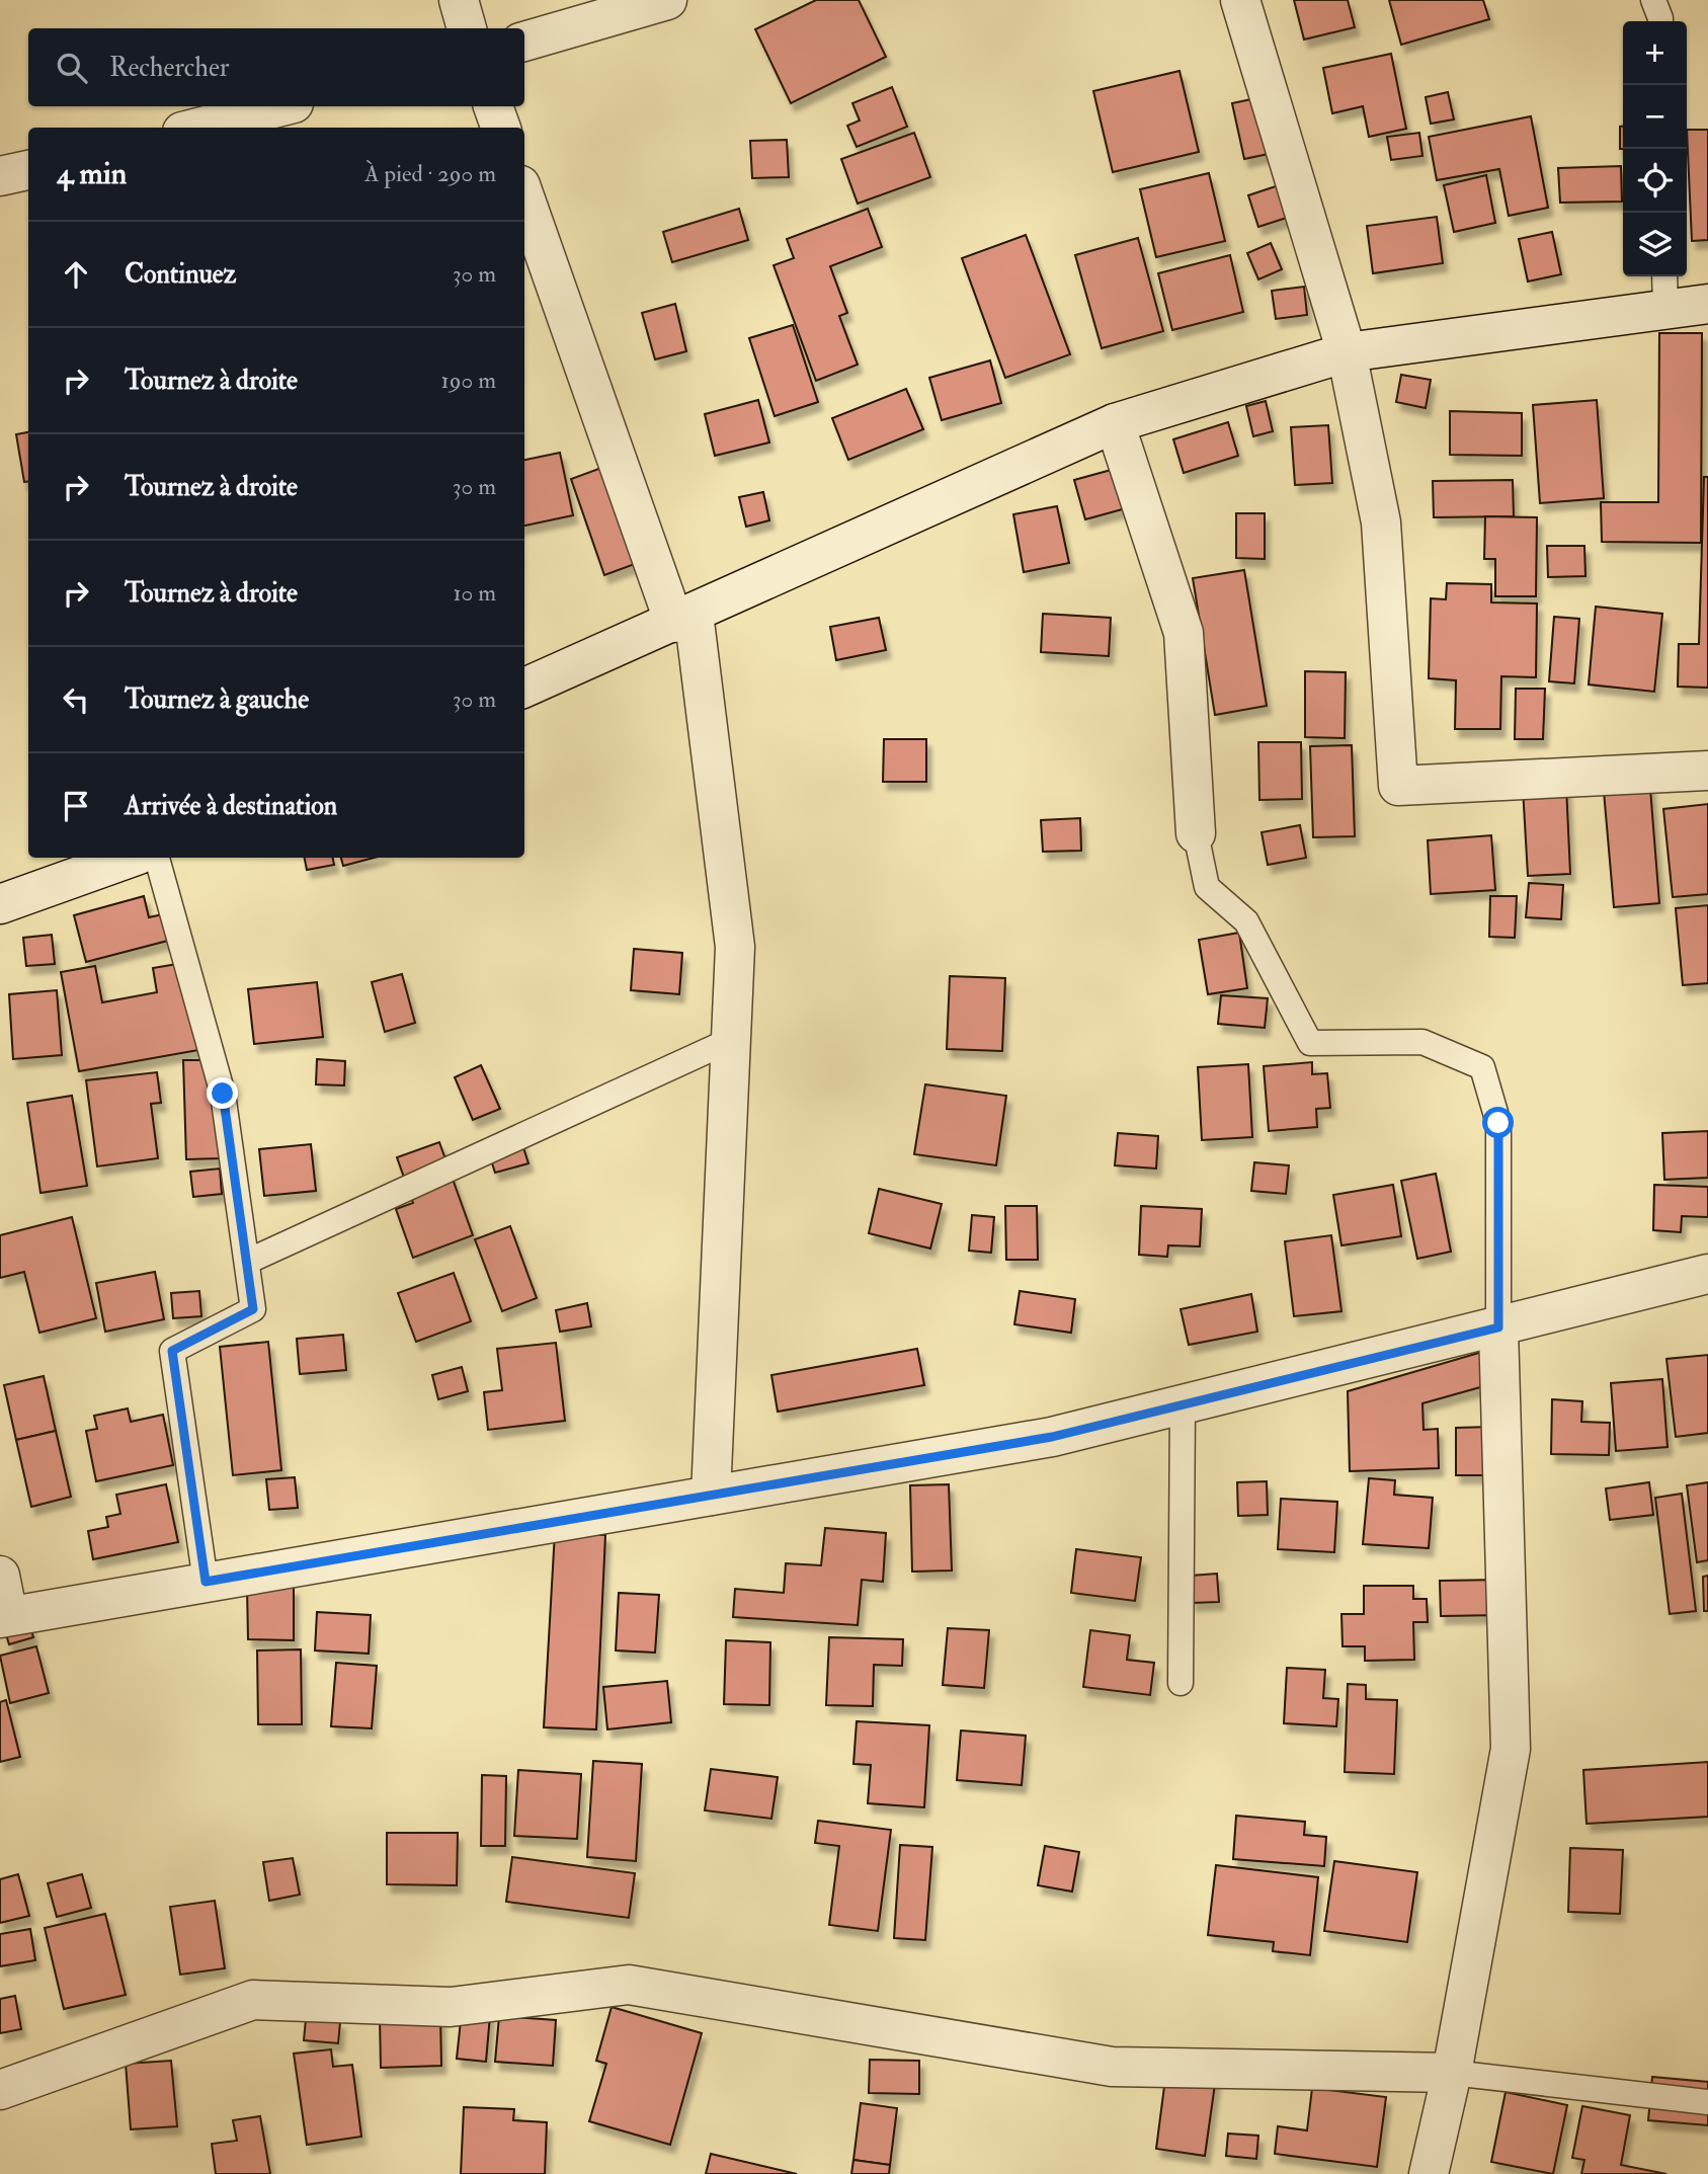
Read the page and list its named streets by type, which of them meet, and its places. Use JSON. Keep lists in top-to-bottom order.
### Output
{
  "page": {
    "map_buttons": ["+", "−"],
    "search": "Rechercher",
    "heading": ["4 min", "À pied · 290 m"],
    "list": [
      ["Continuez", "30 m"],
      ["Tournez à droite", "190 m"],
      ["Tournez à droite", "30 m"],
      ["Tournez à droite", "10 m"],
      ["Tournez à gauche", "30 m"],
      "Arrivée à destination"
    ]
  }
}
